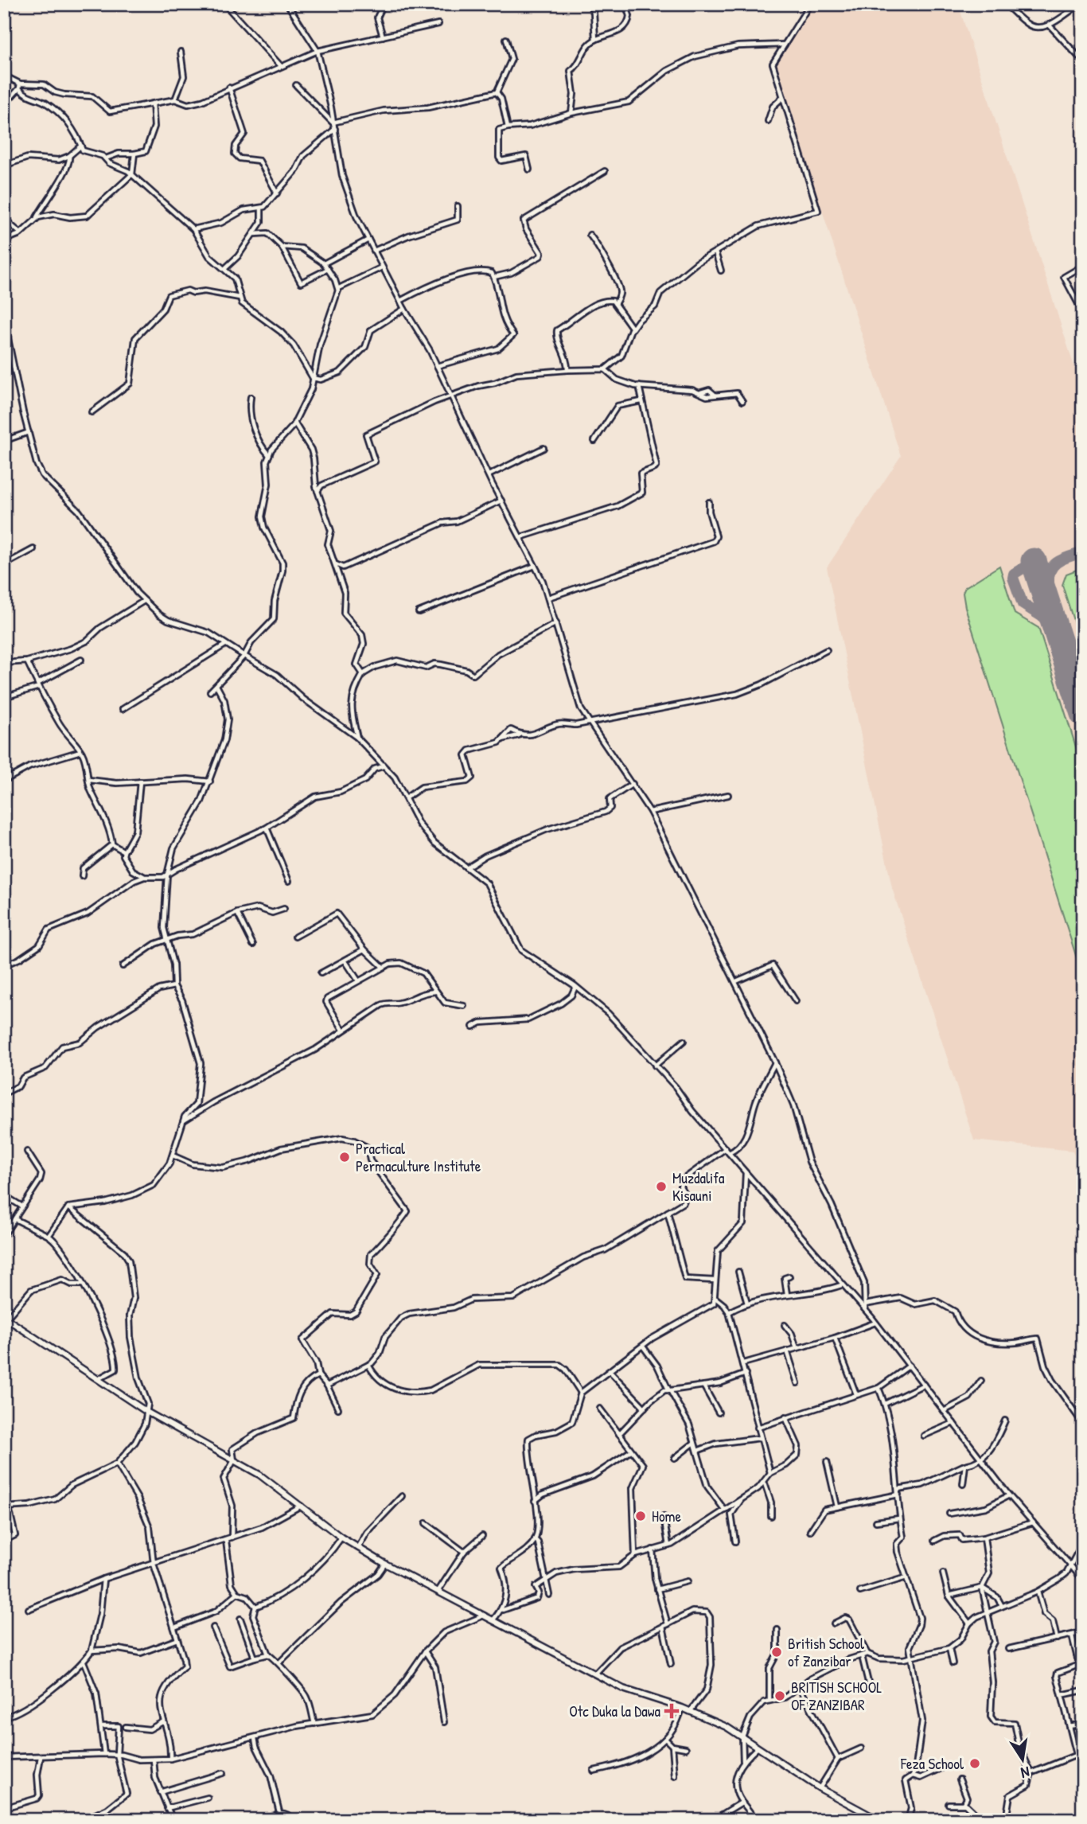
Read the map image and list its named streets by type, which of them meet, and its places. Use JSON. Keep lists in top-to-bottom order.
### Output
{
  "places": {
    "other": [
      "Practical Permaculture Institute",
      "Muzdalifa Kisauni",
      "Home",
      "British School of Zanzibar",
      "BRITISH SCHOOL OF ZANZIBAR",
      "Feza School"
    ],
    "health": ["Otc Duka la Dawa"]
  },
  "north": "bottom"
}
